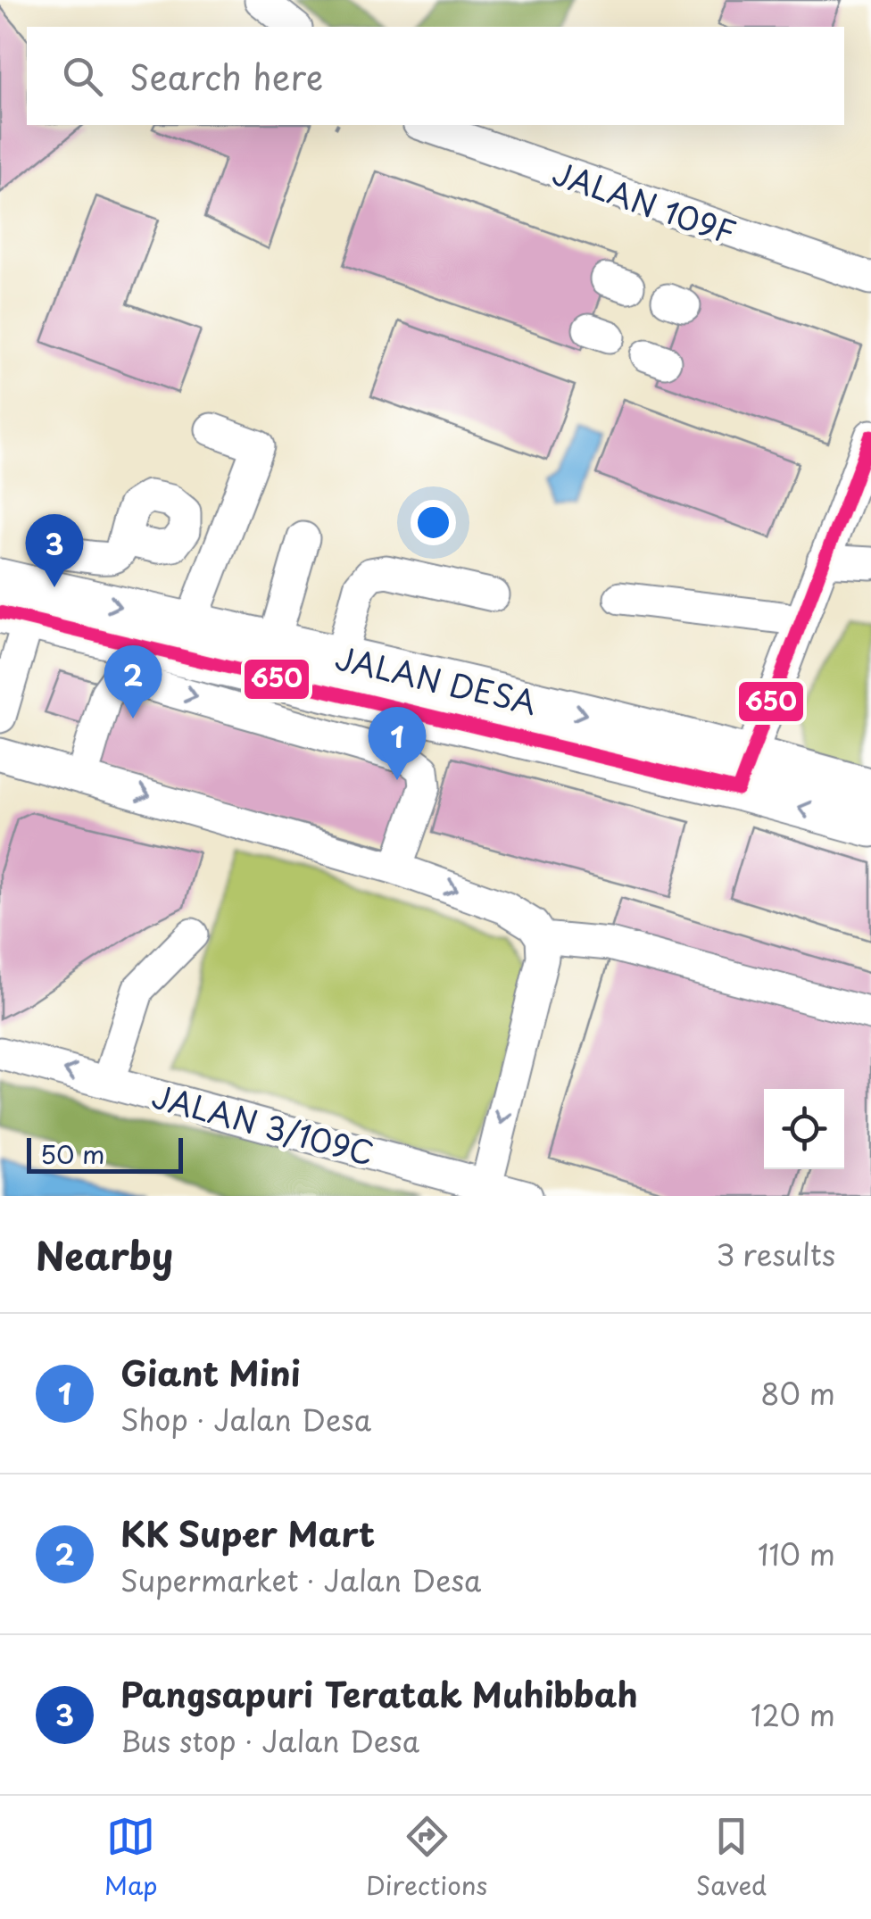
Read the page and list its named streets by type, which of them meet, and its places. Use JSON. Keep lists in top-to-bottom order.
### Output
{
  "streets": {
    "main road": ["JALAN DESA"],
    "street": ["JALAN 109F", "JALAN 3/109C"]
  },
  "lines": ["transit line 650"],
  "scale_bar": "50 m",
  "page": {
    "search": "Search here",
    "pins": ["3", "2", "1"],
    "scale": "50 m",
    "heading": ["Nearby", "3 results"],
    "list": [
      {
        "mark": "1",
        "name": "Giant Mini",
        "note": "Shop · Jalan Desa",
        "value": "80 m"
      },
      {
        "mark": "2",
        "name": "KK Super Mart",
        "note": "Supermarket · Jalan Desa",
        "value": "110 m"
      },
      {
        "mark": "3",
        "name": "Pangsapuri Teratak Muhibbah",
        "note": "Bus stop · Jalan Desa",
        "value": "120 m"
      }
    ],
    "nav": ["Map", "Directions", "Saved"]
  }
}
